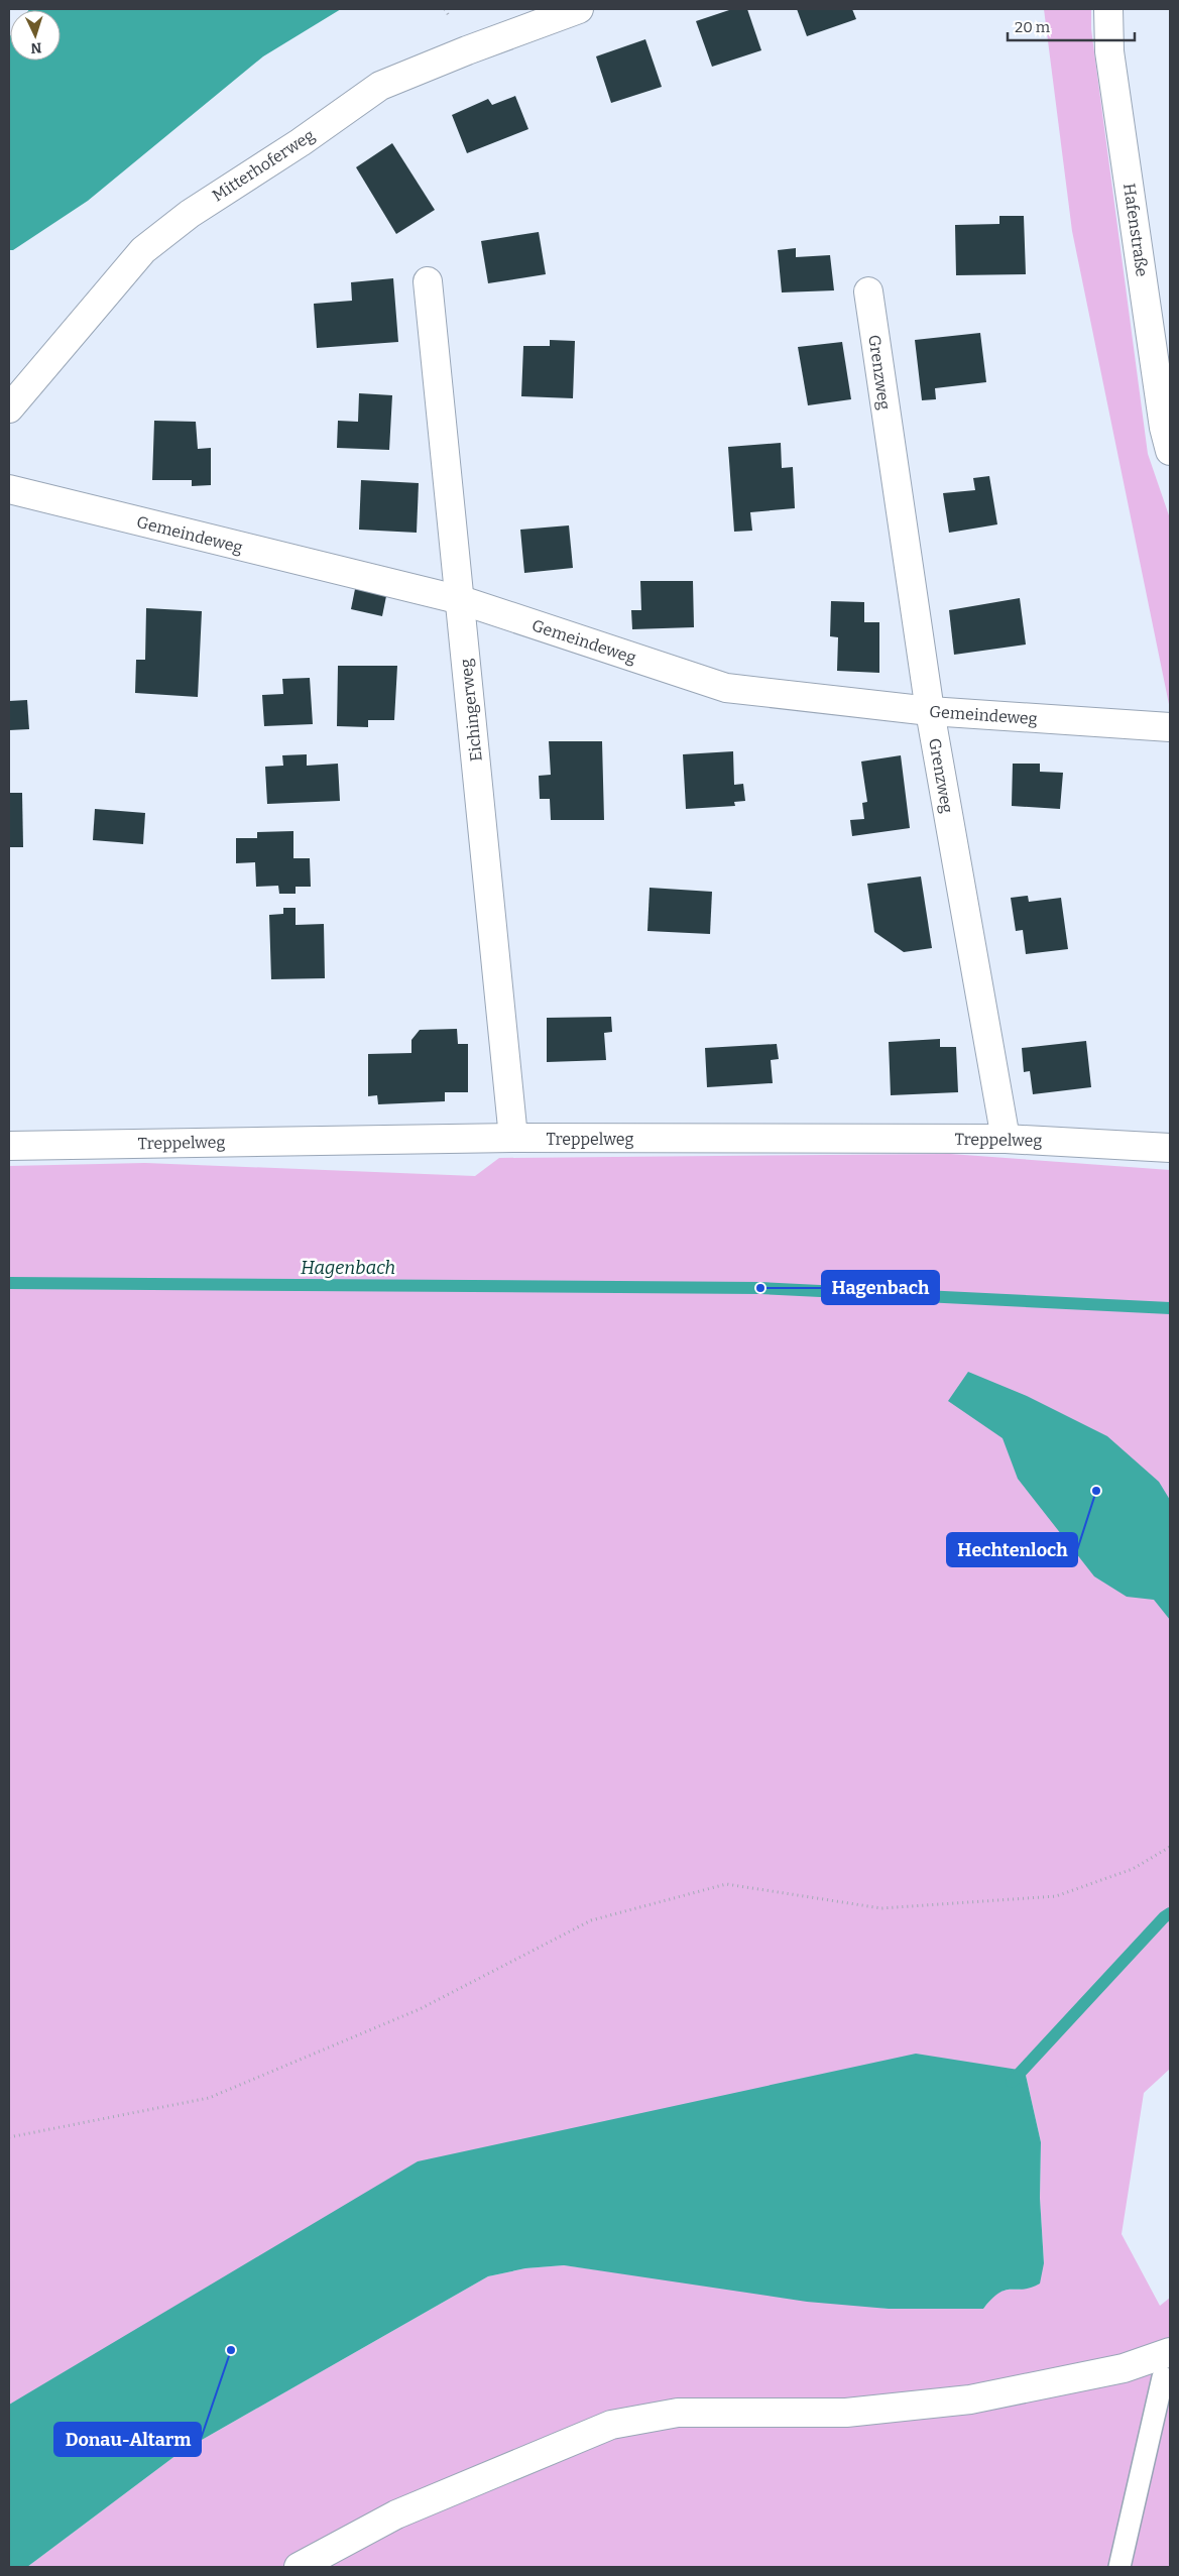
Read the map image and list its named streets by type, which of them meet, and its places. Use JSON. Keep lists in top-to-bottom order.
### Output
{
  "streets": {
    "street": [
      "Mitterhoferweg",
      "Hafenstraße",
      "Grenzweg",
      "Gemeindeweg",
      "Eichingerweg",
      "Treppelweg"
    ]
  },
  "crossings": [
    ["Grenzweg", "Gemeindeweg"],
    ["Grenzweg", "Treppelweg"],
    ["Gemeindeweg", "Eichingerweg"],
    ["Eichingerweg", "Treppelweg"]
  ],
  "water": ["Hagenbach"],
  "places": ["Hagenbach", "Hechtenloch", "Donau-Altarm"],
  "scale_bar": "20 m",
  "north": "bottom"
}
